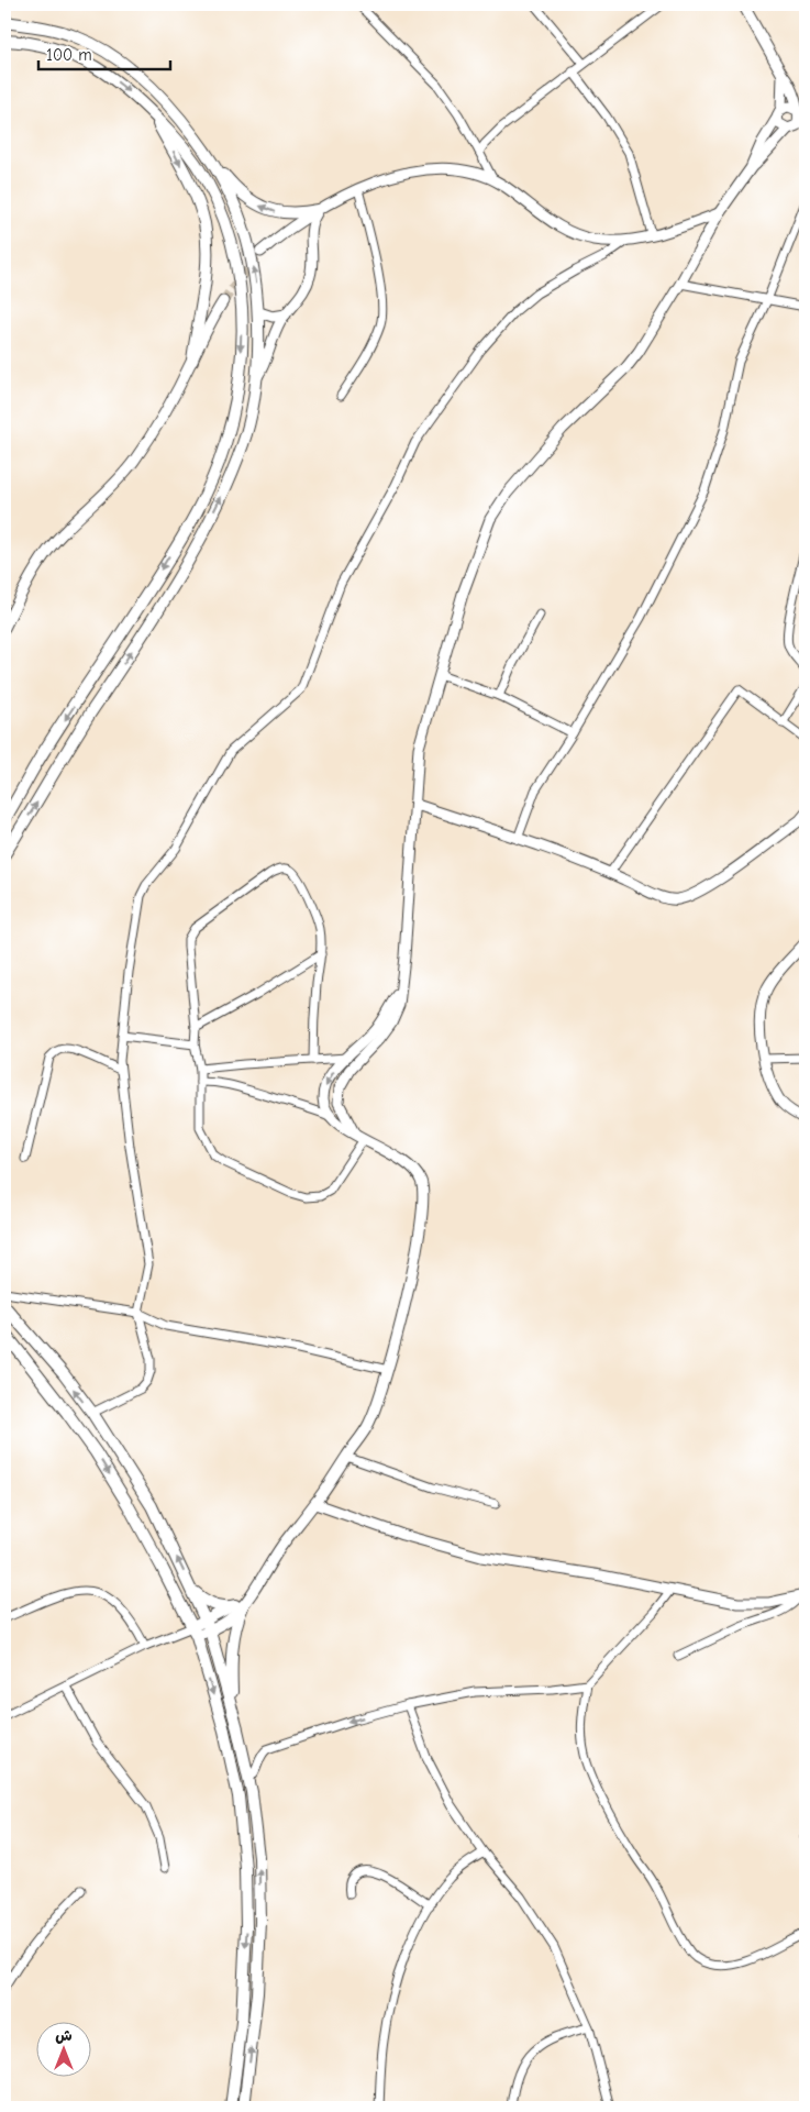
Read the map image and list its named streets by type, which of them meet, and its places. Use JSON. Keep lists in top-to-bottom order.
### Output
{
  "scale_bar": "100 m",
  "north": "top"
}
